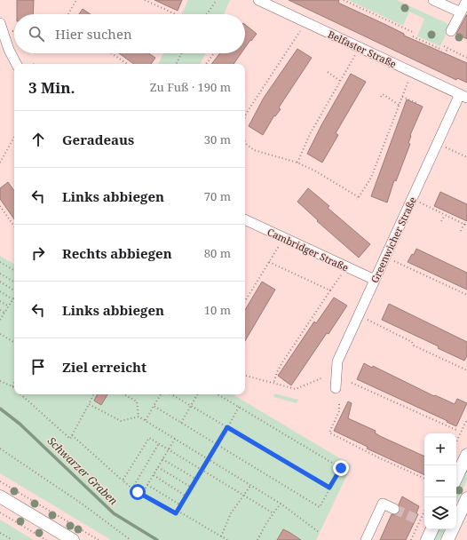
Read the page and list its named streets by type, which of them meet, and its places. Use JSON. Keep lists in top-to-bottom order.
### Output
{
  "streets": {
    "street": ["Belfaster Straße", "Greenwicher Straße", "Cambridger Straße"]
  },
  "crossings": [
    ["Belfaster Straße", "Greenwicher Straße"],
    ["Greenwicher Straße", "Cambridger Straße"]
  ],
  "water": ["Schwarzer Graben"],
  "page": {
    "search": "Hier suchen",
    "heading": ["3 Min.", "Zu Fuß · 190 m"],
    "list": [
      ["Geradeaus", "30 m"],
      ["Links abbiegen", "70 m"],
      ["Rechts abbiegen", "80 m"],
      ["Links abbiegen", "10 m"],
      "Ziel erreicht"
    ],
    "map_buttons": ["+", "−"]
  }
}
